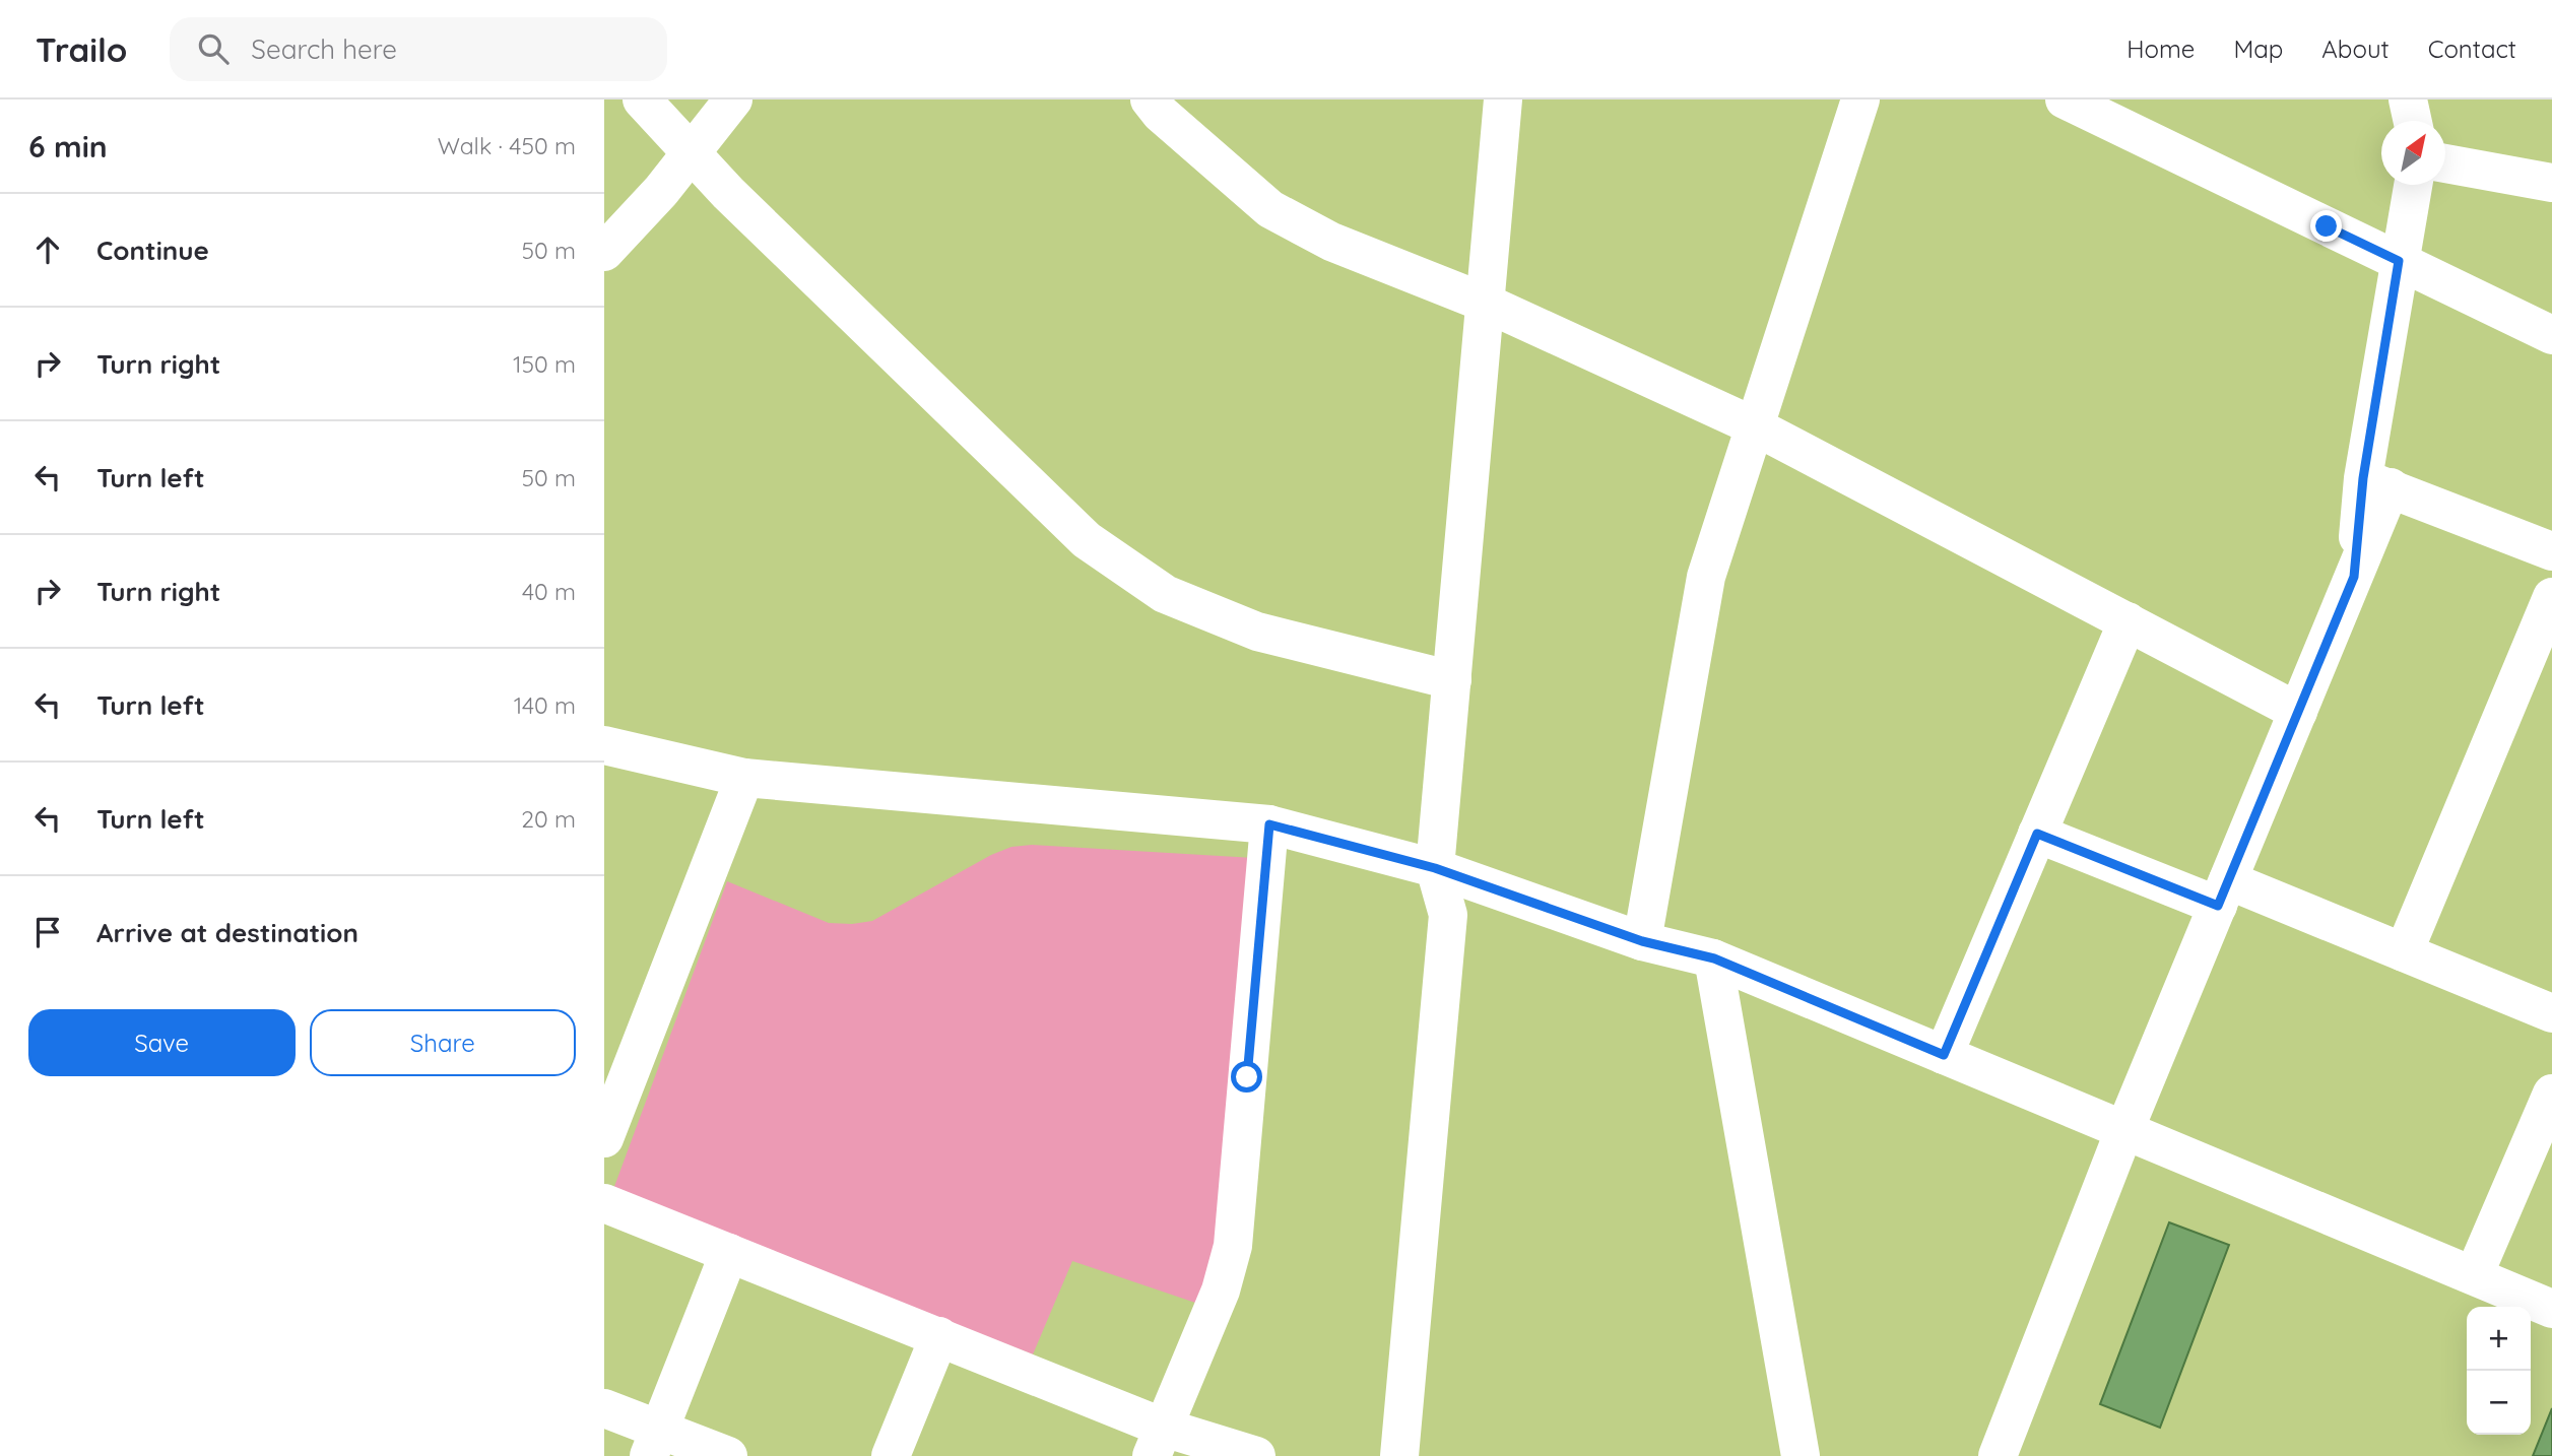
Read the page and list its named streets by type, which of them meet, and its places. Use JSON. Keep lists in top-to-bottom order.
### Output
{
  "north": "top right",
  "page": {
    "header": "Trailo",
    "search": "Search here",
    "nav": [
      "Home",
      "Map",
      "About",
      "Contact"
    ],
    "heading": ["6 min", "Walk · 450 m"],
    "list": [
      ["Continue", "50 m"],
      ["Turn right", "150 m"],
      ["Turn left", "50 m"],
      ["Turn right", "40 m"],
      ["Turn left", "140 m"],
      ["Turn left", "20 m"],
      "Arrive at destination"
    ],
    "buttons": ["Save", "Share"],
    "map_buttons": ["+", "−"]
  }
}
